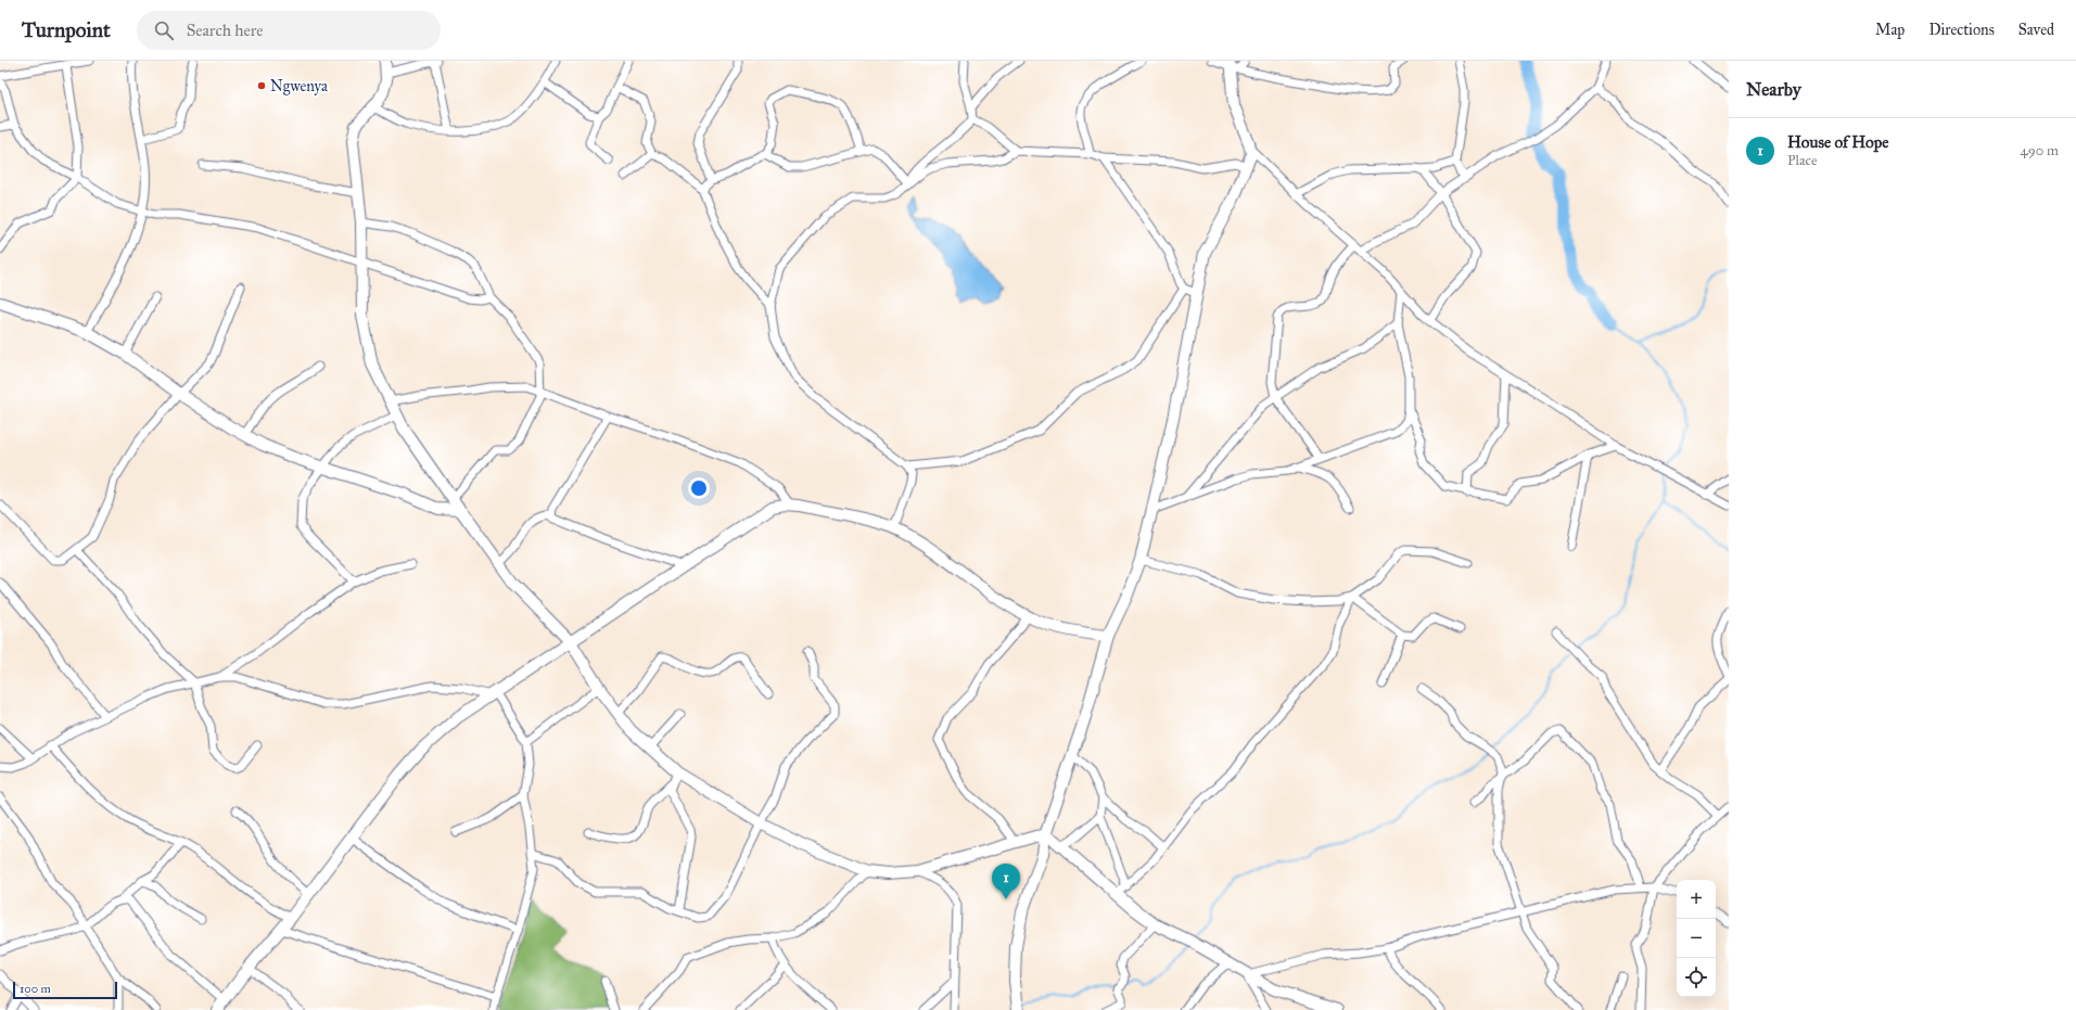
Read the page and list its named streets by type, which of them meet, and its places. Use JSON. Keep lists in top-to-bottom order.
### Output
{
  "places": ["Ngwenya"],
  "scale_bar": "100 m",
  "page": {
    "header": "Turnpoint",
    "search": "Search here",
    "nav": ["Map", "Directions", "Saved"],
    "heading": "Nearby",
    "list": [
      {
        "mark": "1",
        "name": "House of Hope",
        "note": "Place",
        "value": "490 m"
      }
    ],
    "pins": "1",
    "map_buttons": ["+", "−"],
    "scale": "100 m"
  }
}
